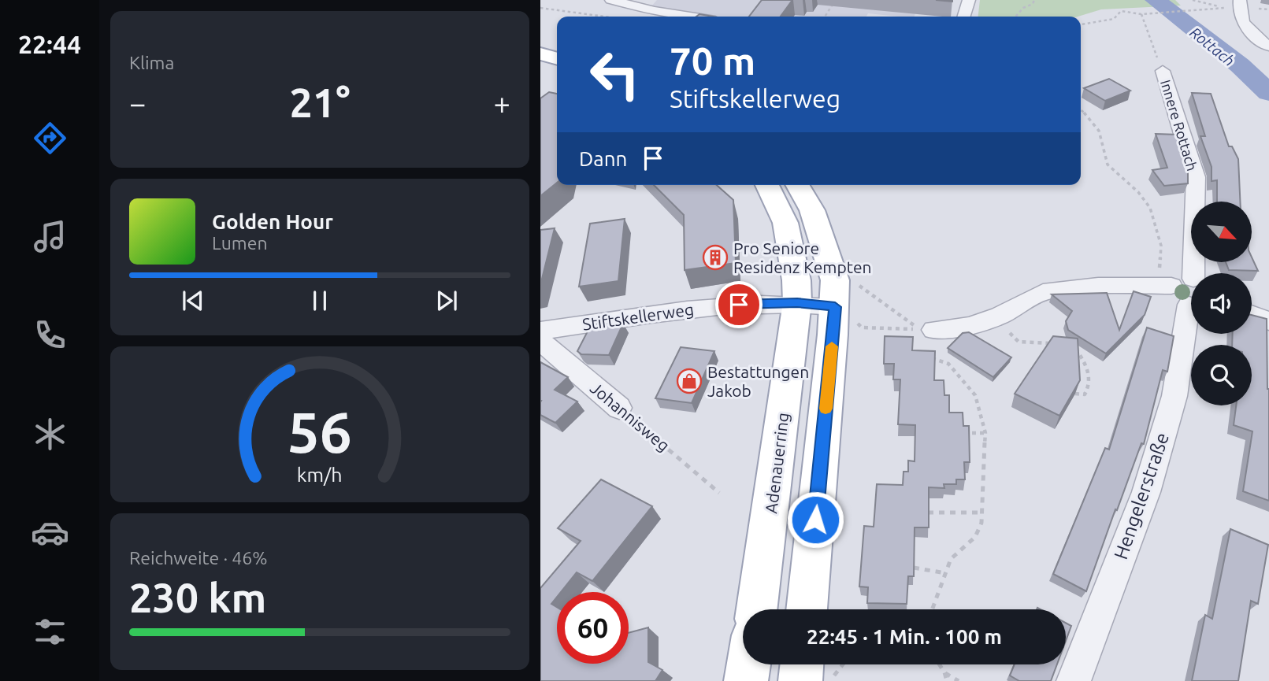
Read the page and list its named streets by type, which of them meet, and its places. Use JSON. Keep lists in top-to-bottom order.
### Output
{
  "streets": {
    "main road": ["Adenauerring"],
    "street": [
      "Innere Rottach",
      "Stiftskellerweg",
      "Johannisweg",
      "Hengelerstraße"
    ]
  },
  "crossings": [
    ["Innere Rottach", "Hengelerstraße"],
    ["Stiftskellerweg", "Adenauerring"]
  ],
  "water": ["Rottach"],
  "places": {
    "building": ["Pro Seniore Residenz Kempten"],
    "shop": ["Bestattungen Jakob"]
  },
  "north": "bottom right",
  "page": {
    "tabs": "22:44",
    "tile": [
      "Klima",
      ["Reichweite · 46%", "230 km"]
    ],
    "turn": ["70 m", "Stiftskellerweg"],
    "heat": ["−", "21°", "+"],
    "then": "Dann",
    "song": ["Golden Hour", "Lumen"],
    "limit": "60",
    "trip": "22:45 · 1 Min. · 100 m",
    "gauge": ["56", "km/h"]
  }
}
